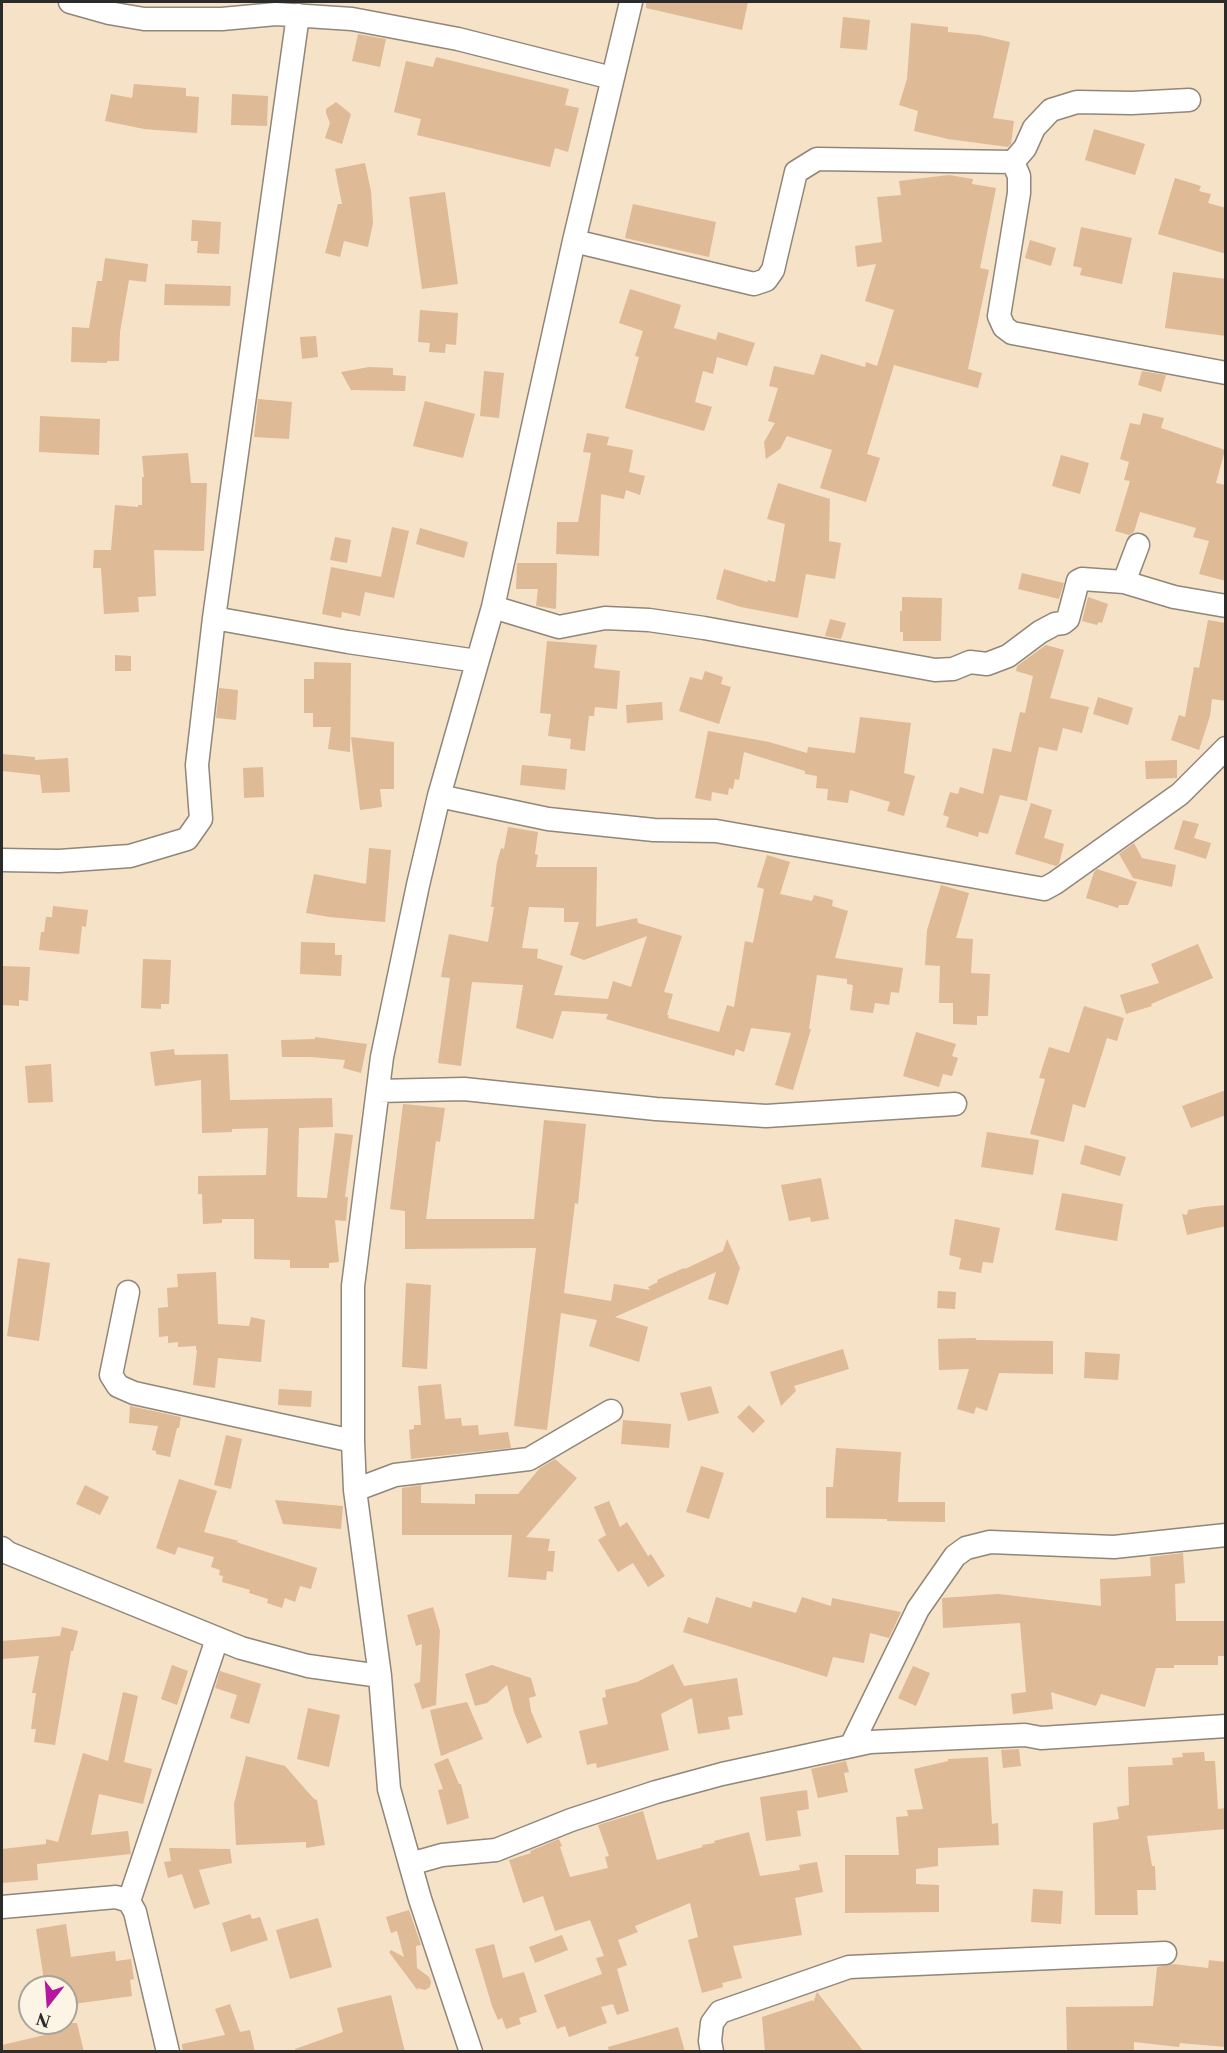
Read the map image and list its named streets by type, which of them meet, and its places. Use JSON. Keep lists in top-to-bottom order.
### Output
{
  "north": "bottom"
}
